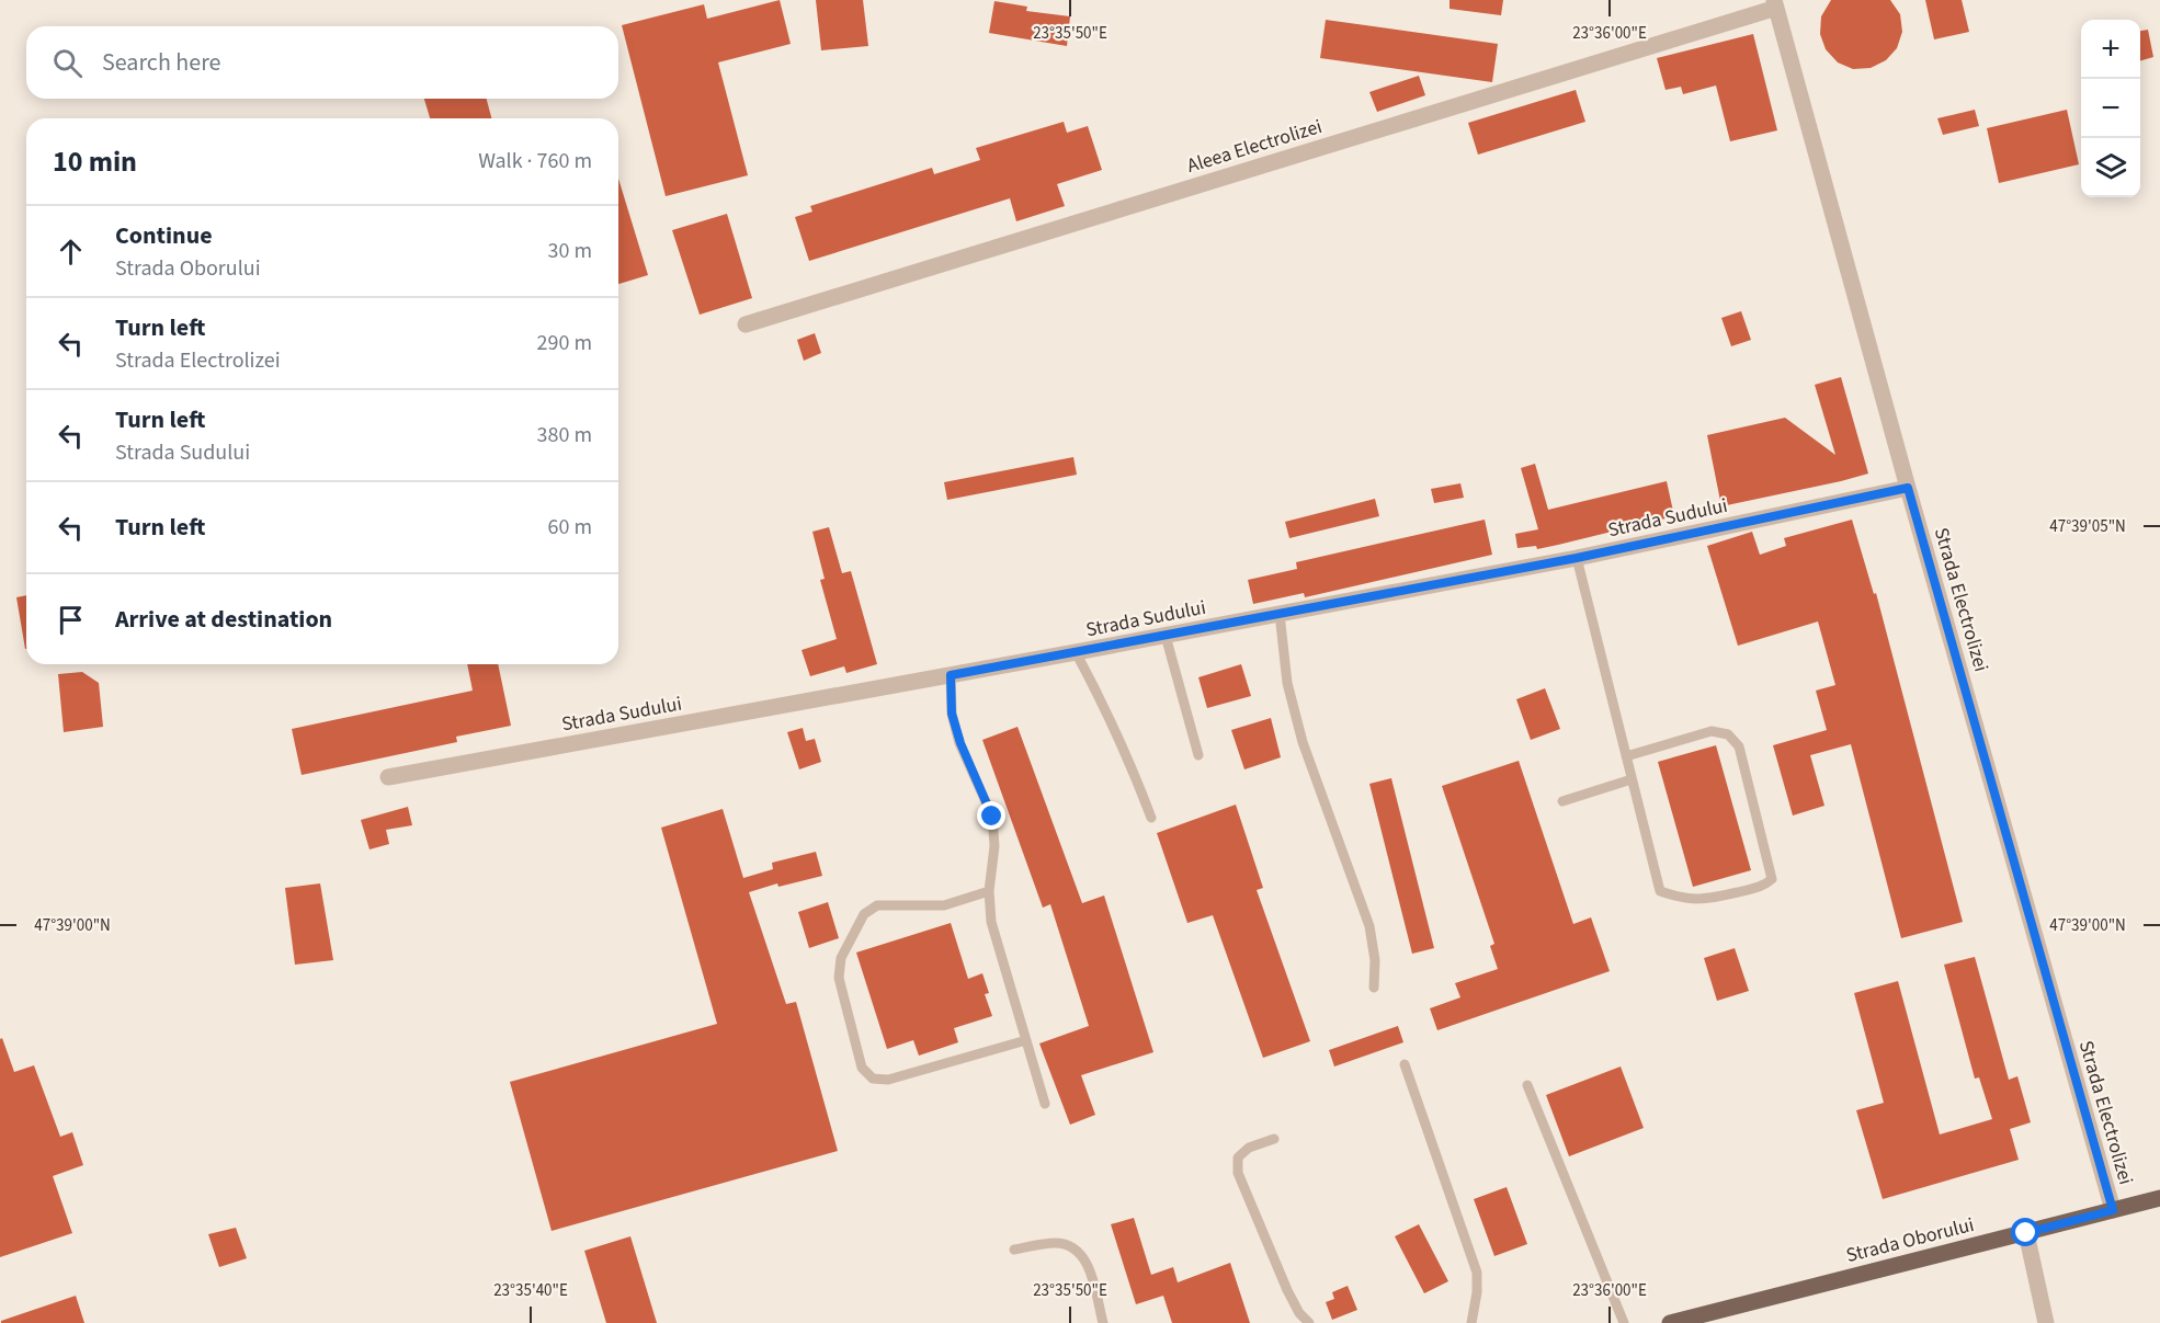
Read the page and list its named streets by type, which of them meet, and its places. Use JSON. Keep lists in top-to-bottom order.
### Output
{
  "streets": {
    "main road": ["Strada Oborului"],
    "street": ["Aleea Electrolizei", "Strada Sudului", "Strada Electrolizei"]
  },
  "crossings": [
    ["Aleea Electrolizei", "Strada Electrolizei"],
    ["Strada Sudului", "Strada Electrolizei"],
    ["Strada Electrolizei", "Strada Oborului"]
  ],
  "page": {
    "map_buttons": ["+", "−"],
    "search": "Search here",
    "heading": ["10 min", "Walk · 760 m"],
    "list": [
      ["Continue", "Strada Oborului", "30 m"],
      ["Turn left", "Strada Electrolizei", "290 m"],
      ["Turn left", "Strada Sudului", "380 m"],
      ["Turn left", "60 m"],
      "Arrive at destination"
    ]
  },
  "coordinates": [
    "23°35'50\"E",
    "23°36'00\"E",
    "47°39'05\"N",
    "47°39'00\"N",
    "23°35'40\"E"
  ]
}
